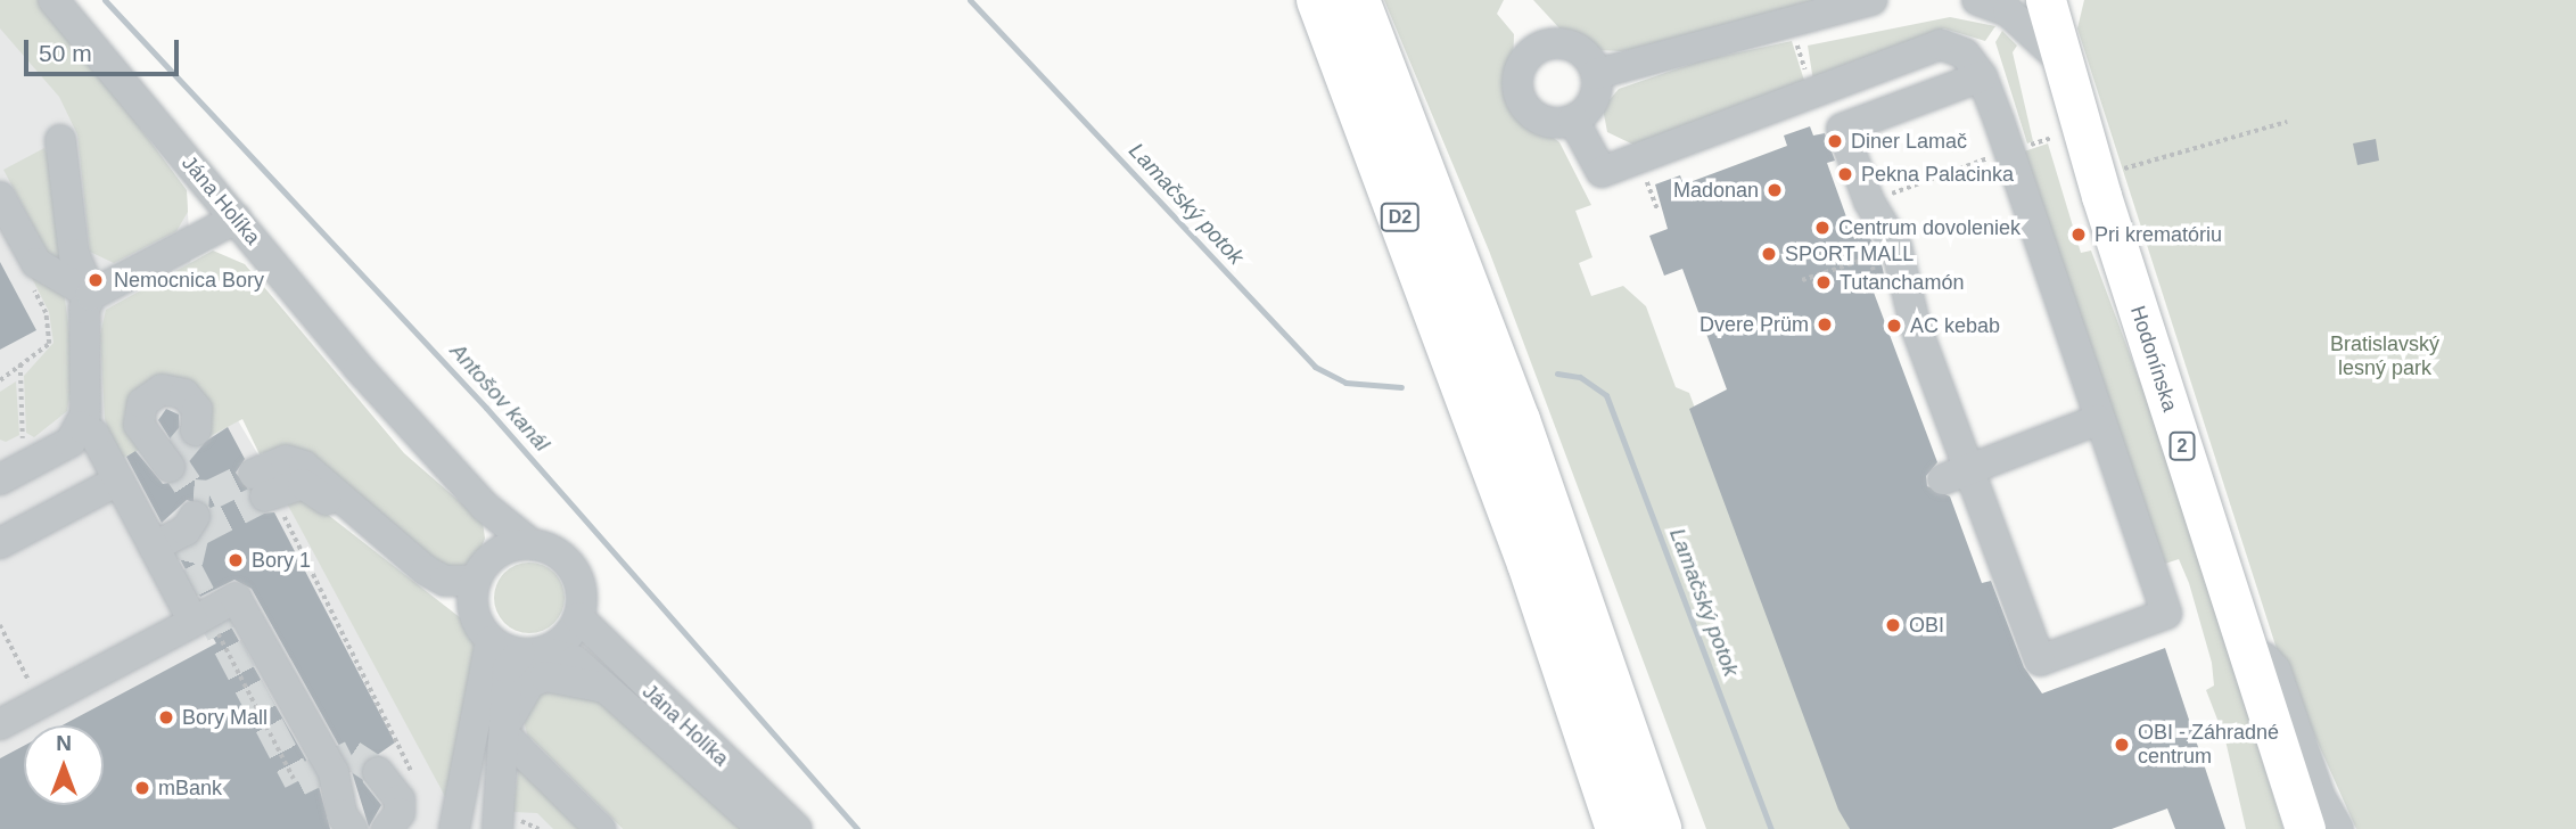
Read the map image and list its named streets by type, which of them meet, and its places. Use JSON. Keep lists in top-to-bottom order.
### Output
{
  "streets": {
    "highway": ["D2"],
    "main road": ["Hodonínska", "2"],
    "street": ["Jána Holíka"]
  },
  "water": ["Lamačský potok", "Antošov kanál"],
  "parks": ["Bratislavský lesný park"],
  "places": [
    "Diner Lamač",
    "Pekna Palacinka",
    "Madonan",
    "Centrum dovoleniek",
    "Pri krematóriu",
    "SPORT MALL",
    "Nemocnica Bory",
    "Tutanchamón",
    "Dvere Prüm",
    "AC kebab",
    "Bory 1",
    "OBI",
    "Bory Mall",
    "OBI - Záhradné centrum",
    "mBank"
  ],
  "scale_bar": "50 m",
  "north": "top"
}
